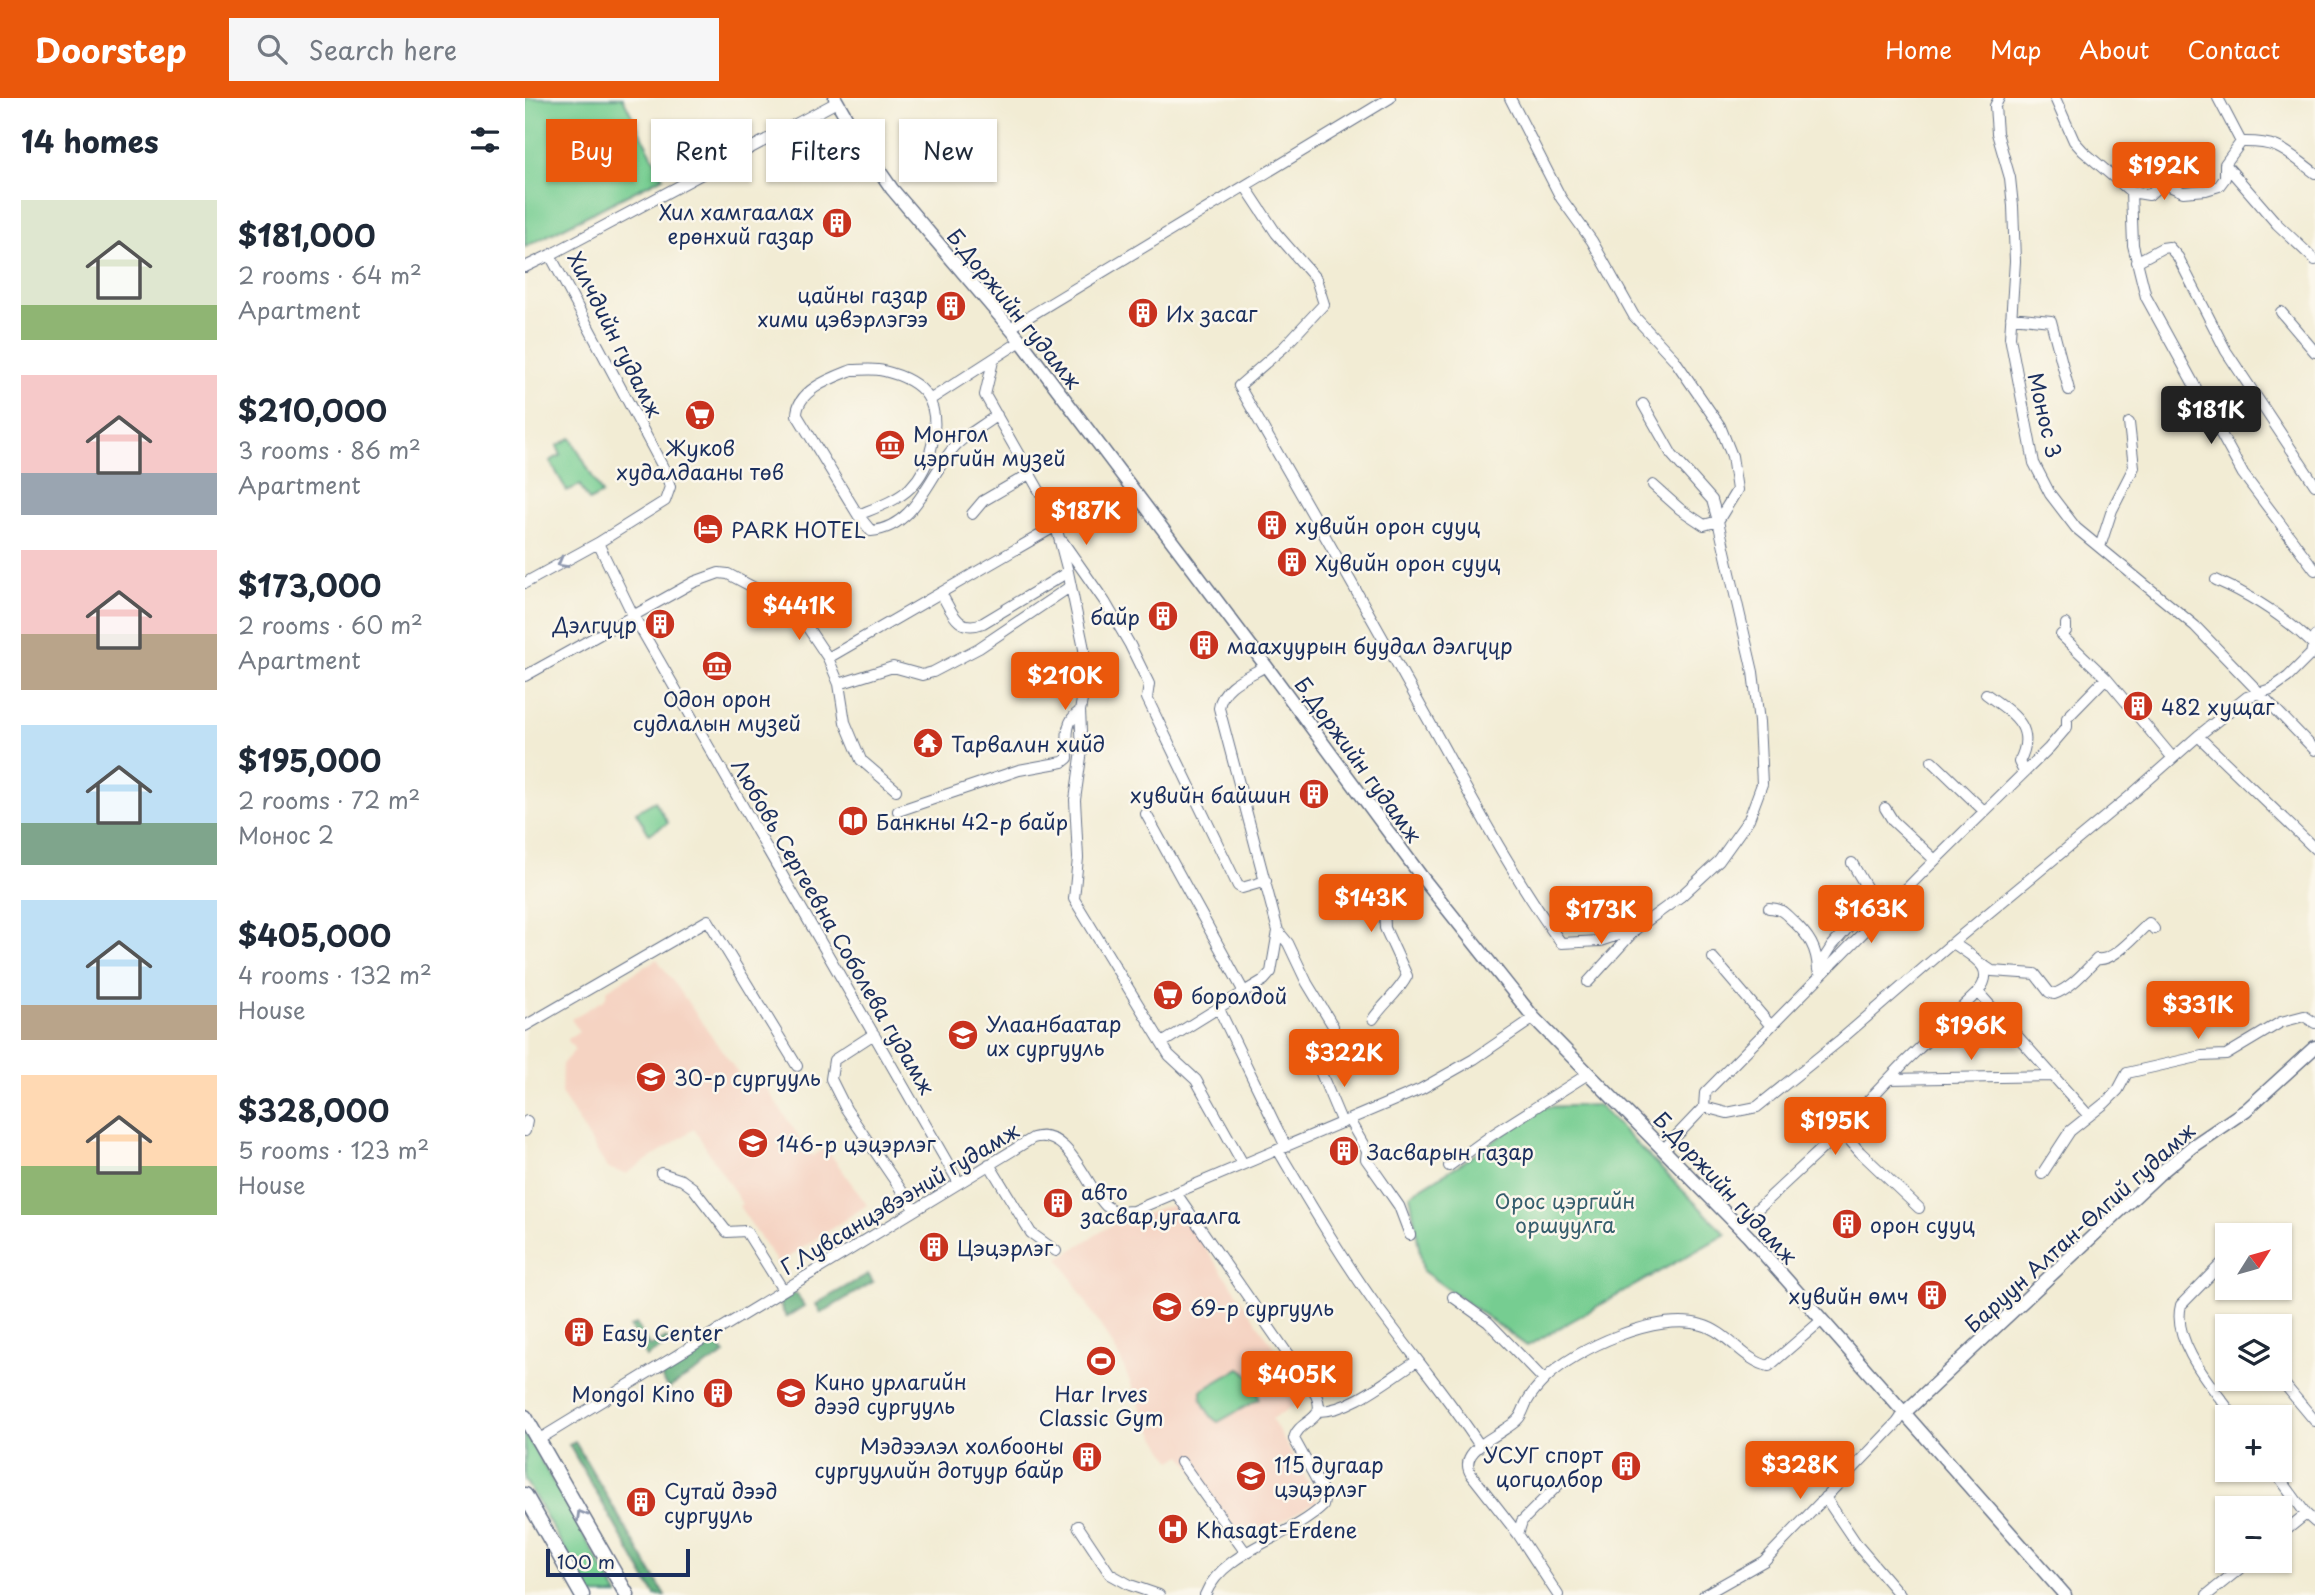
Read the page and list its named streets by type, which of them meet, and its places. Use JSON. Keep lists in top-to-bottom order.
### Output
{
  "streets": {
    "main road": ["Б.Доржийн гудамж", "Баруун Алтан-Өлгий гудамж"],
    "street": [
      "Хилчдийн гудамж",
      "Монос 3",
      "Любовь Сергеевна Соболева гудамж",
      "Г.Лувсанцэвээний гудамж"
    ]
  },
  "crossings": [
    ["Б.Доржийн гудамж", "Хилчдийн гудамж"],
    ["Б.Доржийн гудамж", "Г.Лувсанцэвээний гудамж"],
    ["Б.Доржийн гудамж", "Баруун Алтан-Өлгий гудамж"],
    ["Хилчдийн гудамж", "Любовь Сергеевна Соболева гудамж"],
    ["Любовь Сергеевна Соболева гудамж", "Г.Лувсанцэвээний гудамж"]
  ],
  "parks": ["Орос цэргийн оршуулга"],
  "places": {
    "building": [
      "Хил хамгаалах ерөнхий газар",
      "цайны газар хими цэвэрлэгээ",
      "Их засаг",
      "хувийн орон сууц",
      "Хувийн орон сууц",
      "байр",
      "Дэлгүүр",
      "маахуурын буудал дэлгүүр",
      "482 хущаг",
      "хувийн байшин",
      "Засварын газар",
      "авто засвар,угаалга",
      "орон сууц",
      "Цэцэрлэг",
      "хувийн өмч",
      "Easy Center",
      "Mongol Kino",
      "Мэдээлэл холбооны сургуулийн дотуур байр",
      "УСУГ спорт цогцолбор",
      "Сутай дээд сургууль"
    ],
    "supermarket": ["Жуков худалдааны төв", "боролдой"],
    "museum": ["Монгол цэргийн музей", "Одон орон судлалын музей"],
    "hotel": ["PARK HOTEL"],
    "temple": ["Тарвалин хийд"],
    "library": ["Банкны 42-р байр"],
    "school or university": [
      "Улаанбаатар их сургууль",
      "30-р сургууль",
      "146-р цэцэрлэг",
      "69-р сургууль",
      "Кино урлагийн дээд сургууль",
      "115 дугаар цэцэрлэг"
    ],
    "sports": ["Har Irves Classic Gym"],
    "hospital": ["Khasagt-Erdene"]
  },
  "scale_bar": "100 m",
  "north": "top right",
  "page": {
    "header": "Doorstep",
    "search": "Search here",
    "nav": [
      "Home",
      "Map",
      "About",
      "Contact"
    ],
    "heading": "14 homes",
    "chip": [
      "Buy",
      "Rent",
      "Filters",
      "New"
    ],
    "price": [
      "$192K",
      "$181K",
      "$187K",
      "$441K",
      "$210K",
      "$143K",
      "$163K",
      "$173K",
      "$331K",
      "$196K",
      "$322K",
      "$195K",
      "$405K",
      "$328K"
    ],
    "list": [
      {
        "name": "$181,000",
        "note": "2 rooms · 64 m² · Apartment"
      },
      {
        "name": "$210,000",
        "note": "3 rooms · 86 m² · Apartment"
      },
      {
        "name": "$173,000",
        "note": "2 rooms · 60 m² · Apartment"
      },
      {
        "name": "$195,000",
        "note": "2 rooms · 72 m² · Монос 2"
      },
      {
        "name": "$405,000",
        "note": "4 rooms · 132 m² · House"
      },
      {
        "name": "$328,000",
        "note": "5 rooms · 123 m² · House"
      }
    ],
    "map_buttons": ["+", "−"],
    "scale": "100 m"
  }
}
